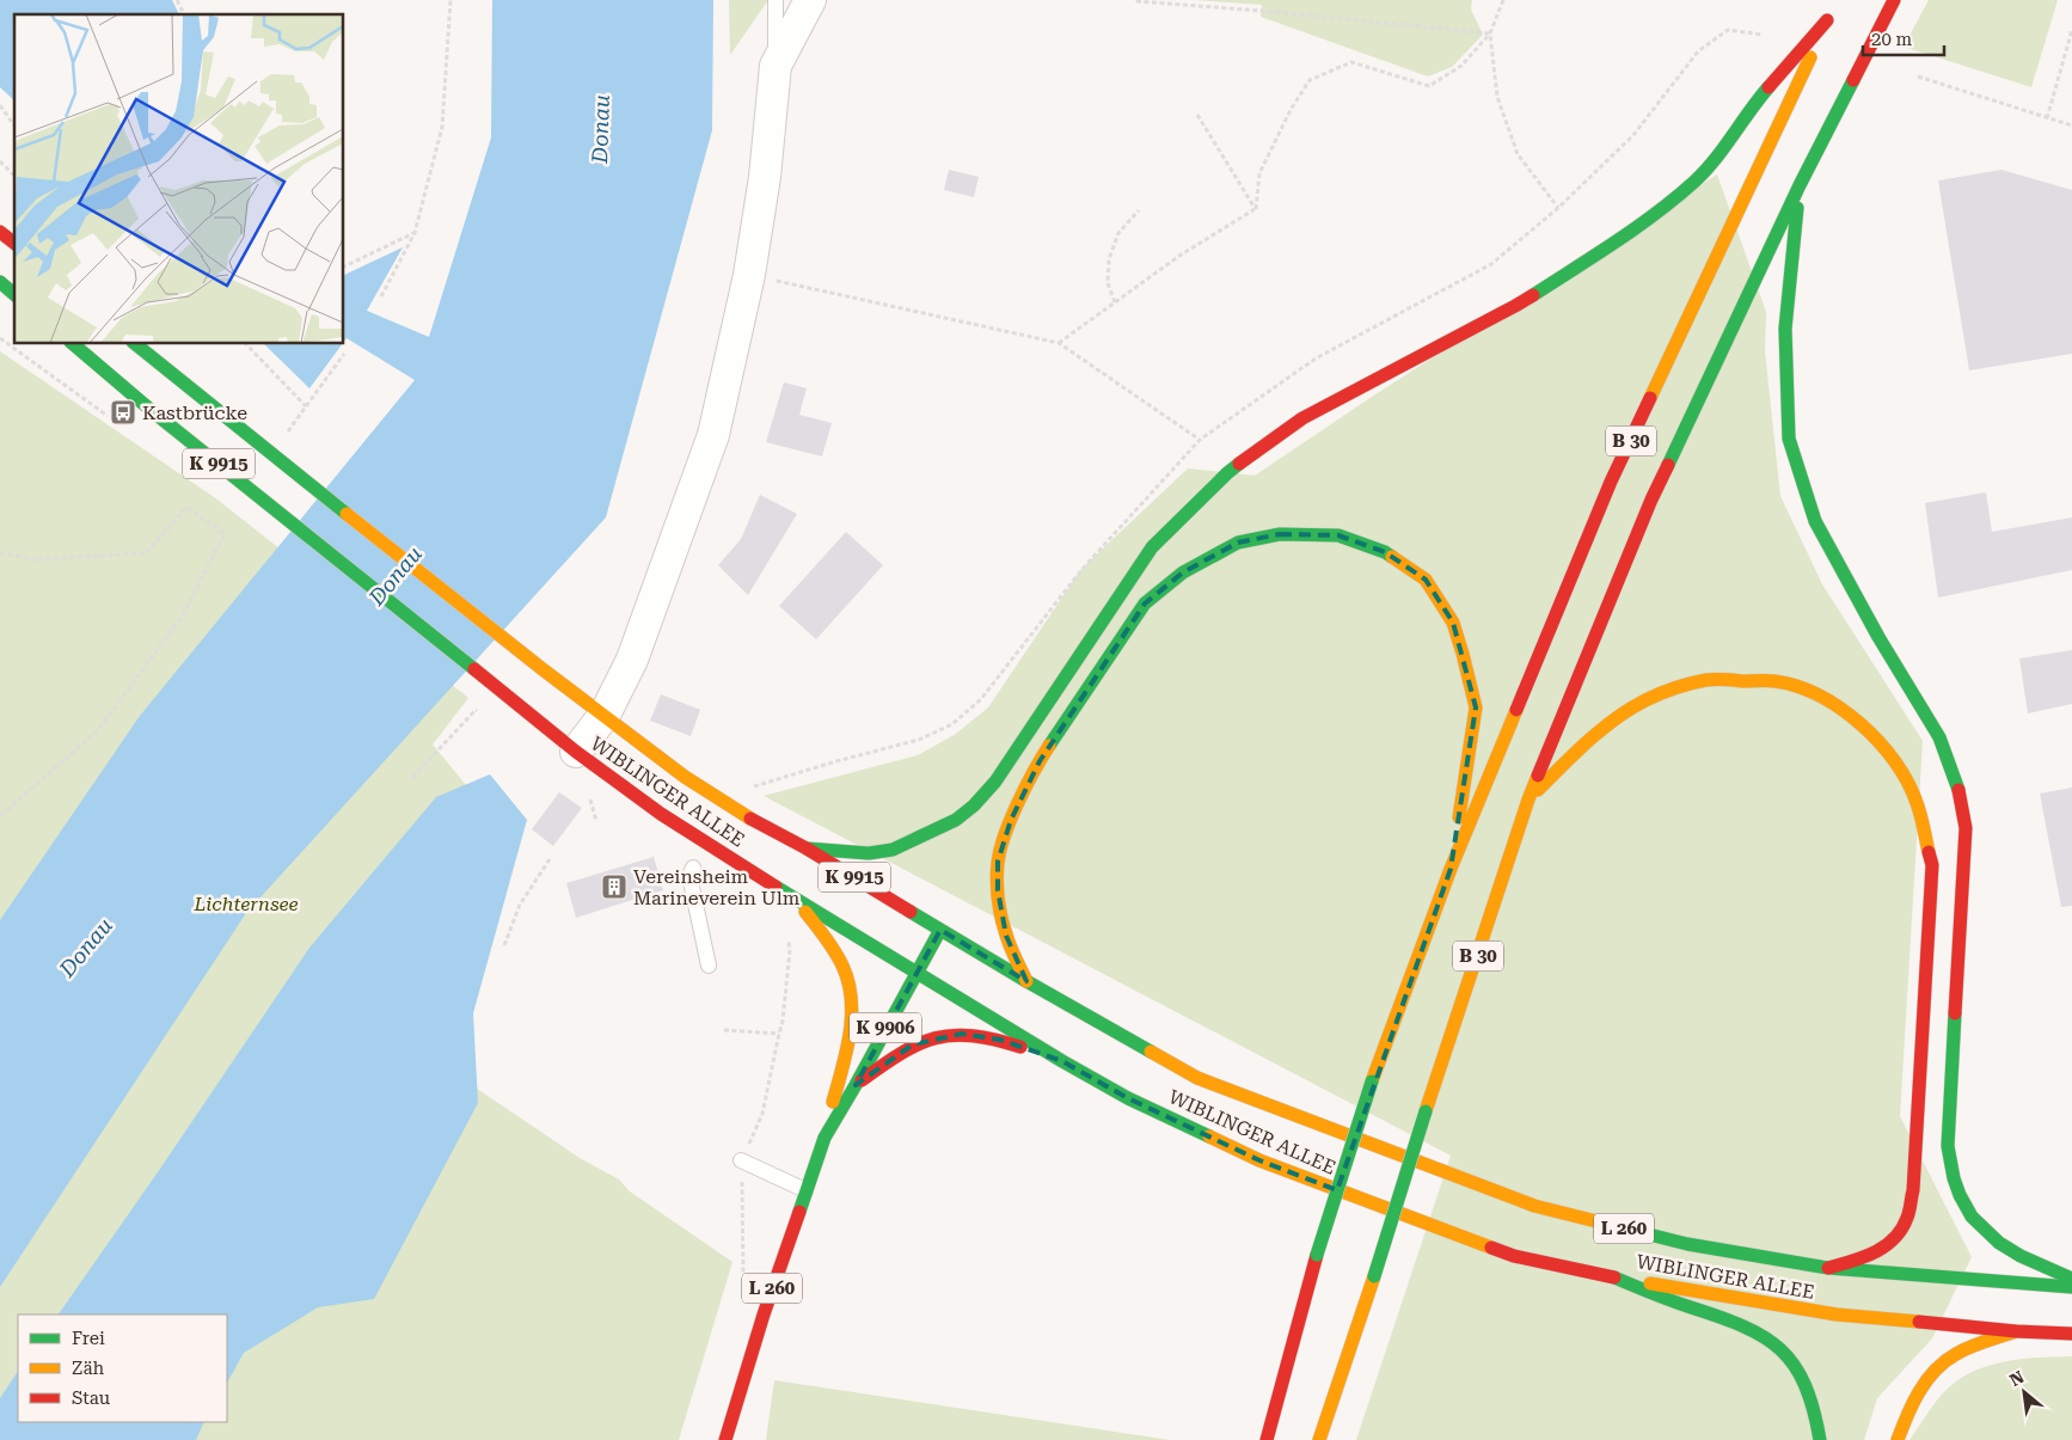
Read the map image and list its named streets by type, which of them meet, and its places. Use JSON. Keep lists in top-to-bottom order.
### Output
{
  "streets": {
    "main road": [
      "B 30",
      "K 9915",
      "WIBLINGER ALLEE",
      "K 9906",
      "L 260"
    ]
  },
  "crossings": [
    ["B 30", "WIBLINGER ALLEE"],
    ["K 9915", "WIBLINGER ALLEE"],
    ["WIBLINGER ALLEE", "K 9906"],
    ["WIBLINGER ALLEE", "L 260"],
    ["K 9906", "L 260"]
  ],
  "water": ["Donau"],
  "parks": ["Lichternsee"],
  "places": {
    "bus stop": ["Kastbrücke"],
    "building": ["Vereinsheim Marineverein Ulm"]
  },
  "legend": ["Frei", "Zäh", "Stau"],
  "scale_bar": "20 m",
  "north": "top left"
}
